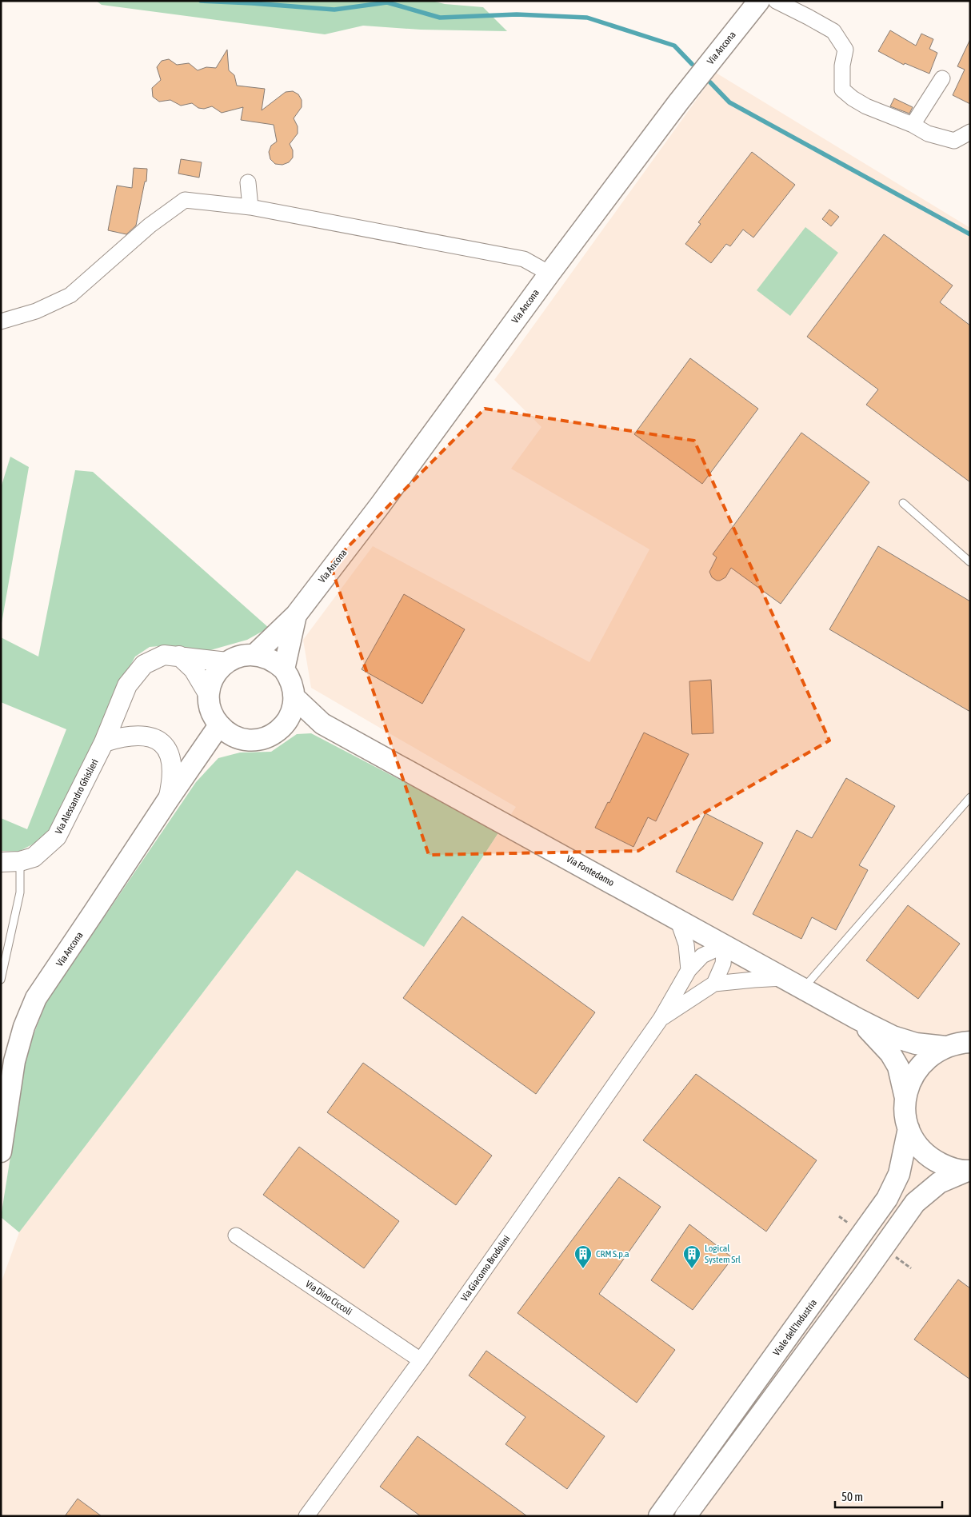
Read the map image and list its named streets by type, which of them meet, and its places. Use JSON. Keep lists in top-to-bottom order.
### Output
{
  "streets": {
    "main road": ["Via Ancona", "Via Fontedamo", "Viale dell'Industria"],
    "street": ["Via Alessandro Ghislieri", "Via Giacomo Brodolini", "Via Dino Ciccoli"]
  },
  "crossings": [
    ["Via Ancona", "Via Alessandro Ghislieri"],
    ["Via Ancona", "Via Fontedamo"],
    ["Via Alessandro Ghislieri", "Via Fontedamo"],
    ["Via Fontedamo", "Via Giacomo Brodolini"],
    ["Via Fontedamo", "Viale dell'Industria"],
    ["Via Giacomo Brodolini", "Via Dino Ciccoli"]
  ],
  "places": {
    "building": ["CRM S.p.a", "Logical System Srl"]
  },
  "scale_bar": "50 m"
}
